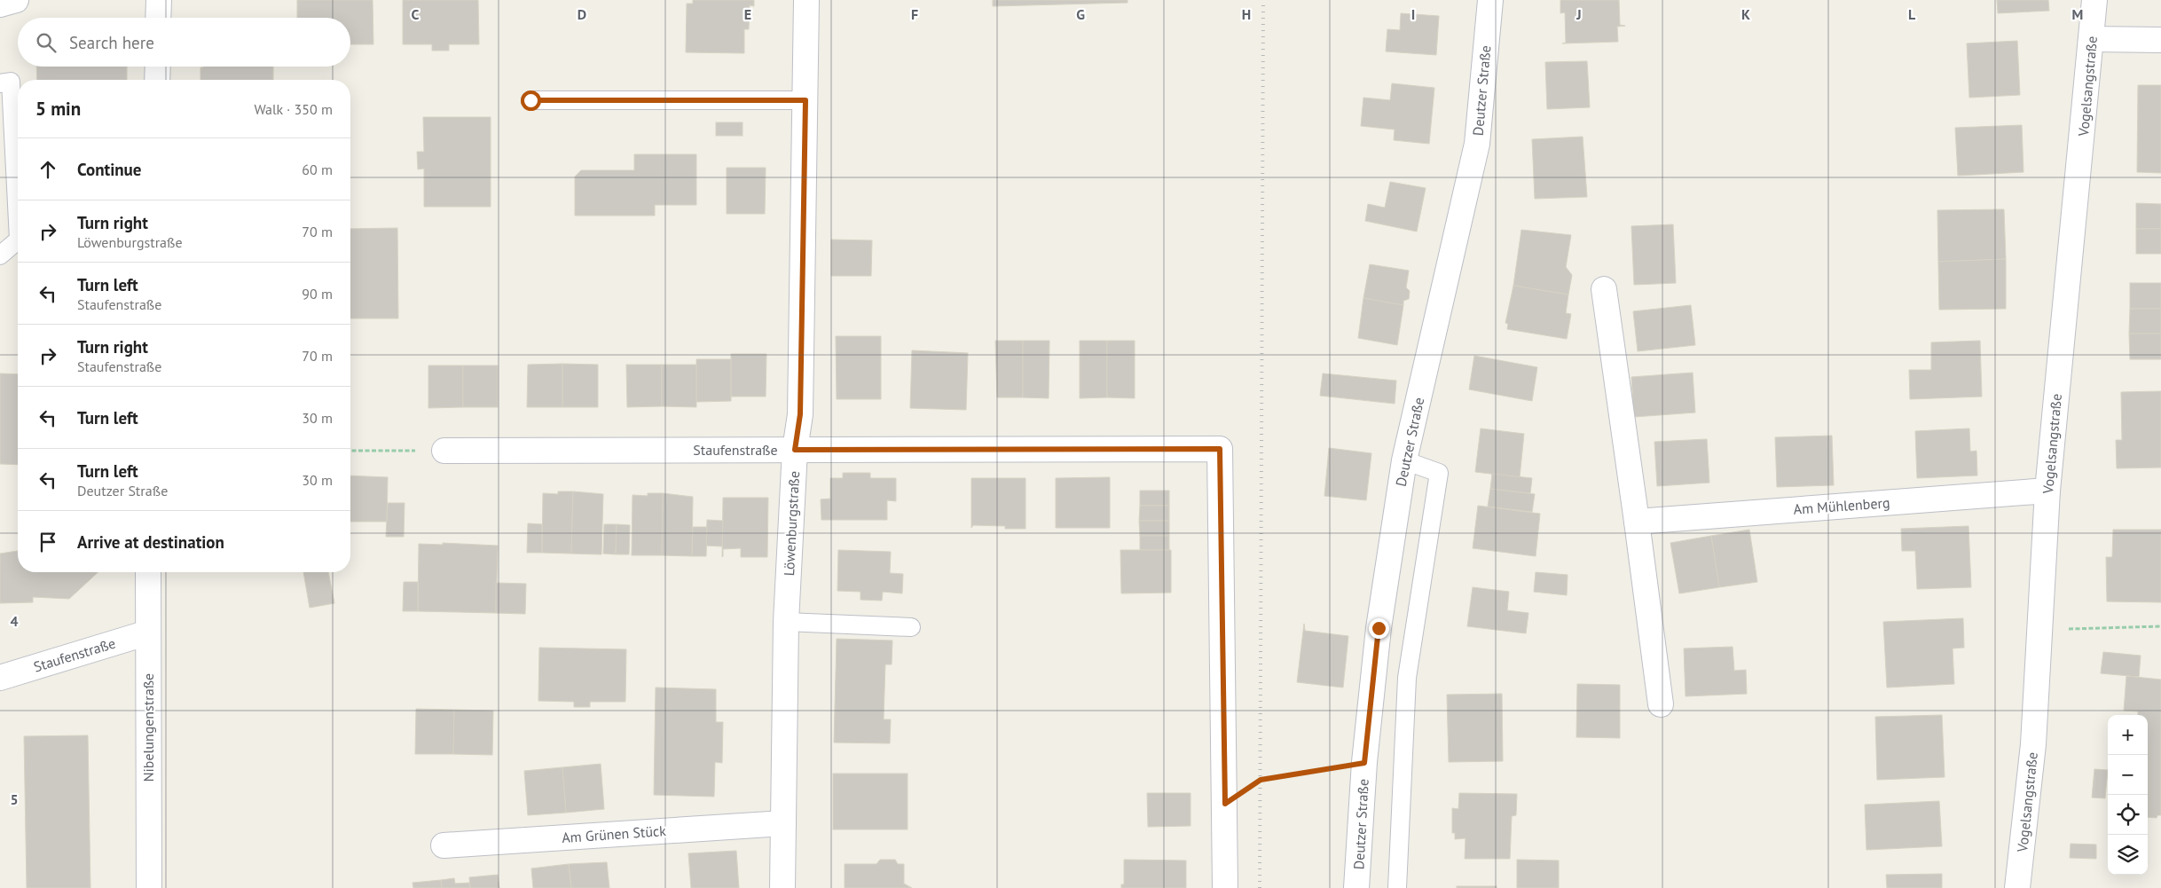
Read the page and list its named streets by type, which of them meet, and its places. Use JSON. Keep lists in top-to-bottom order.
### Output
{
  "streets": {
    "street": [
      "Vogelsangstraße",
      "Deutzer Straße",
      "Staufenstraße",
      "Am Mühlenberg",
      "Löwenburgstraße",
      "Nibelungenstraße",
      "Am Grünen Stück"
    ]
  },
  "crossings": [
    ["Vogelsangstraße", "Am Mühlenberg"],
    ["Staufenstraße", "Löwenburgstraße"],
    ["Staufenstraße", "Nibelungenstraße"],
    ["Löwenburgstraße", "Am Grünen Stück"]
  ],
  "page": {
    "search": "Search here",
    "heading": ["5 min", "Walk · 350 m"],
    "list": [
      ["Continue", "60 m"],
      ["Turn right", "Löwenburgstraße", "70 m"],
      ["Turn left", "Staufenstraße", "90 m"],
      ["Turn right", "Staufenstraße", "70 m"],
      ["Turn left", "30 m"],
      ["Turn left", "Deutzer Straße", "30 m"],
      "Arrive at destination"
    ],
    "map_buttons": ["+", "−"]
  },
  "grid": {
    "columns": [
      "C",
      "D",
      "E",
      "F",
      "G",
      "H",
      "I",
      "J",
      "K",
      "L",
      "M"
    ],
    "rows": ["4", "5"]
  }
}
